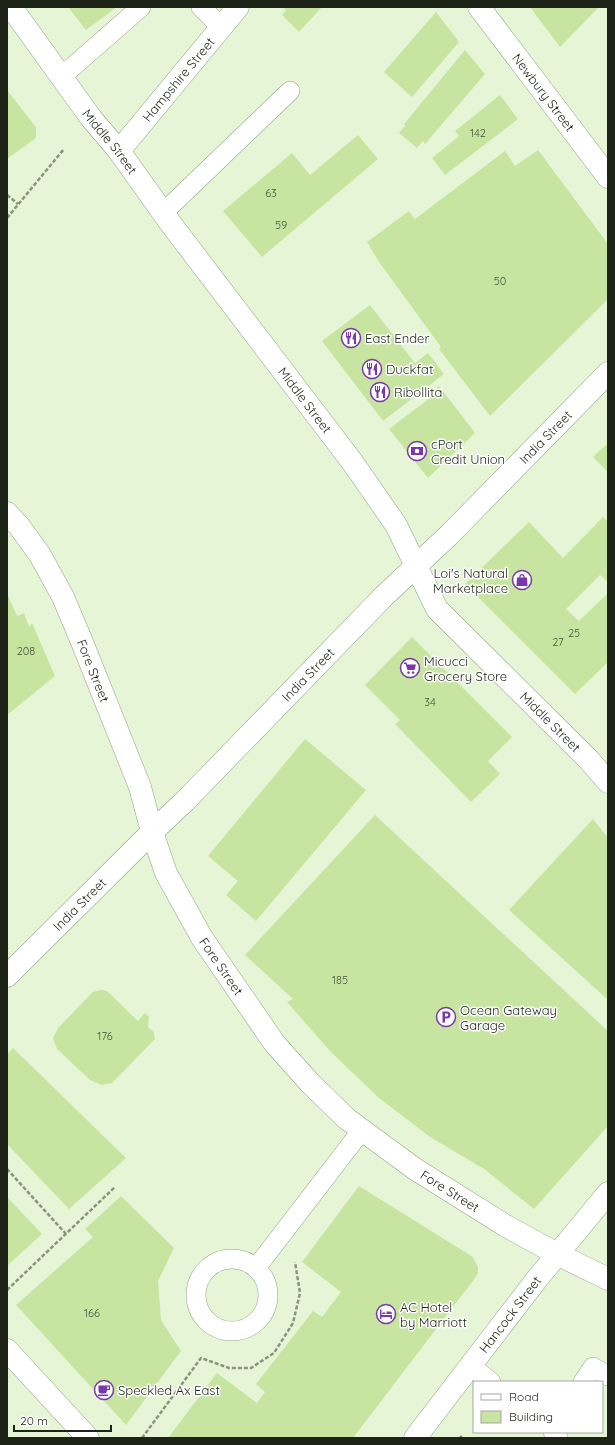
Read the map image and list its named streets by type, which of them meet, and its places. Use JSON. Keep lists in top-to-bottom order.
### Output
{
  "streets": {
    "street": [
      "Hampshire Street",
      "Newbury Street",
      "Middle Street",
      "India Street",
      "Fore Street",
      "Hancock Street"
    ]
  },
  "crossings": [
    ["Hampshire Street", "Middle Street"],
    ["Middle Street", "India Street"],
    ["India Street", "Fore Street"],
    ["Fore Street", "Hancock Street"]
  ],
  "places": {
    "restaurant": ["East Ender", "Duckfat", "Ribollita"],
    "bank": ["cPort Credit Union"],
    "shop": ["Loi's Natural Marketplace"],
    "supermarket": ["Micucci Grocery Store"],
    "parking": ["Ocean Gateway Garage"],
    "hotel": ["AC Hotel by Marriott"],
    "cafe": ["Speckled Ax East"]
  },
  "house_numbers": [
    "142",
    "63",
    "59",
    "50",
    "25",
    "27",
    "208",
    "34",
    "185",
    "176",
    "166"
  ],
  "legend": ["Road", "Building"],
  "scale_bar": "20 m"
}
